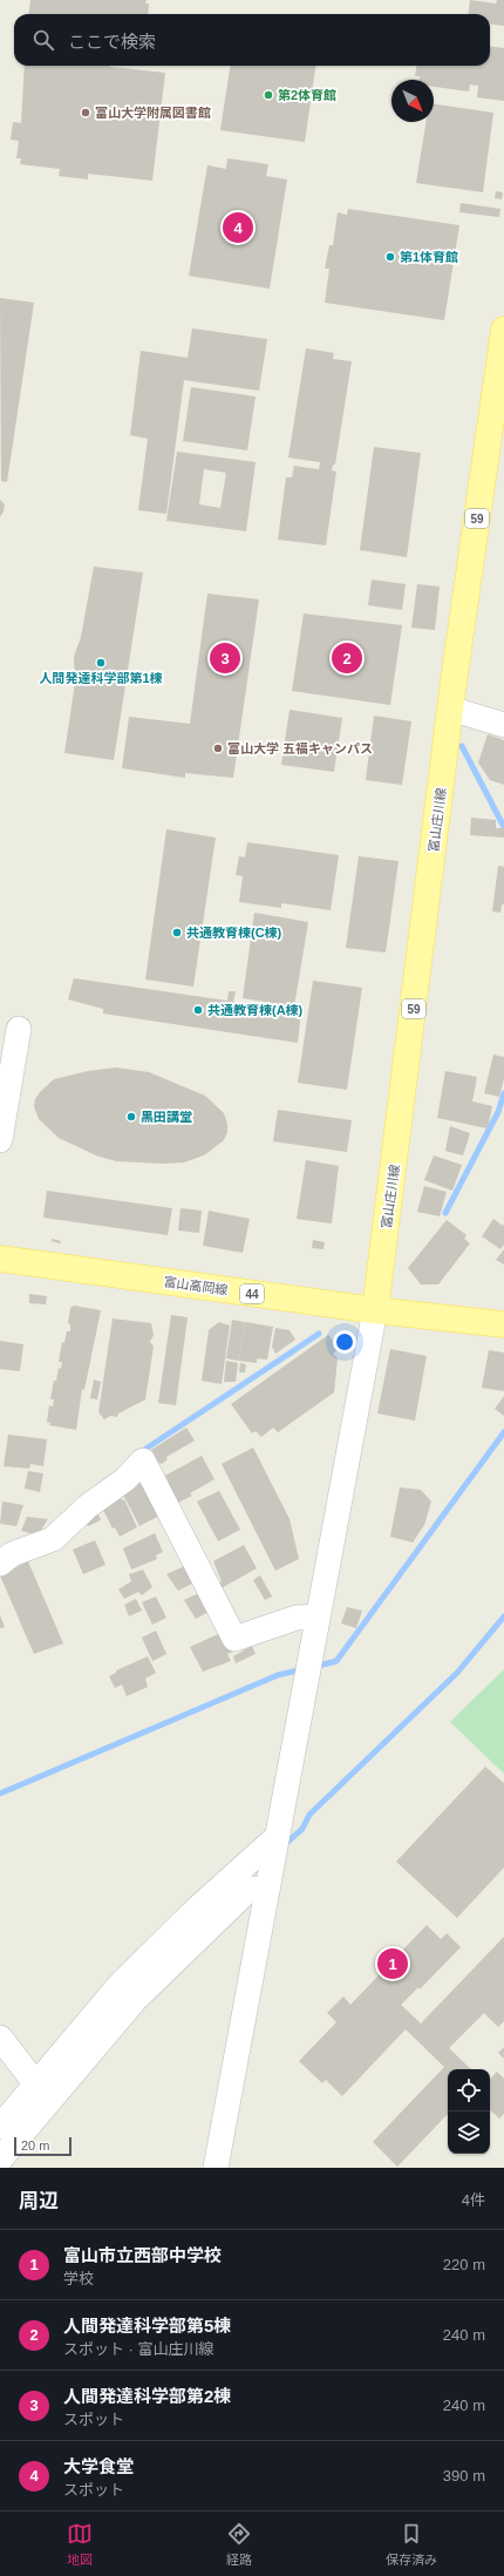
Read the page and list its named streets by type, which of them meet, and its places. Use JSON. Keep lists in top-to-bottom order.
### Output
{
  "streets": {
    "main road": [
      "59",
      "富山庄川線",
      "富山高岡線",
      "44"
    ]
  },
  "crossings": [
    ["富山庄川線", "富山高岡線"]
  ],
  "places": [
    "第2体育館",
    "富山大学附属図書館",
    "第1体育館",
    "人間発達科学部第1棟",
    "富山大学 五福キャンパス",
    "共通教育棟(C棟)",
    "共通教育棟(A棟)",
    "黒田講堂"
  ],
  "scale_bar": "20 m",
  "north": "bottom right",
  "page": {
    "search": "ここで検索",
    "pins": [
      "4",
      "2",
      "3",
      "1"
    ],
    "scale": "20 m",
    "heading": ["周辺", "4件"],
    "list": [
      {
        "mark": "1",
        "name": "富山市立西部中学校",
        "note": "学校",
        "value": "220 m"
      },
      {
        "mark": "2",
        "name": "人間発達科学部第5棟",
        "note": "スポット · 富山庄川線",
        "value": "240 m"
      },
      {
        "mark": "3",
        "name": "人間発達科学部第2棟",
        "note": "スポット",
        "value": "240 m"
      },
      {
        "mark": "4",
        "name": "大学食堂",
        "note": "スポット",
        "value": "390 m"
      }
    ],
    "nav": ["地図", "経路", "保存済み"]
  }
}
